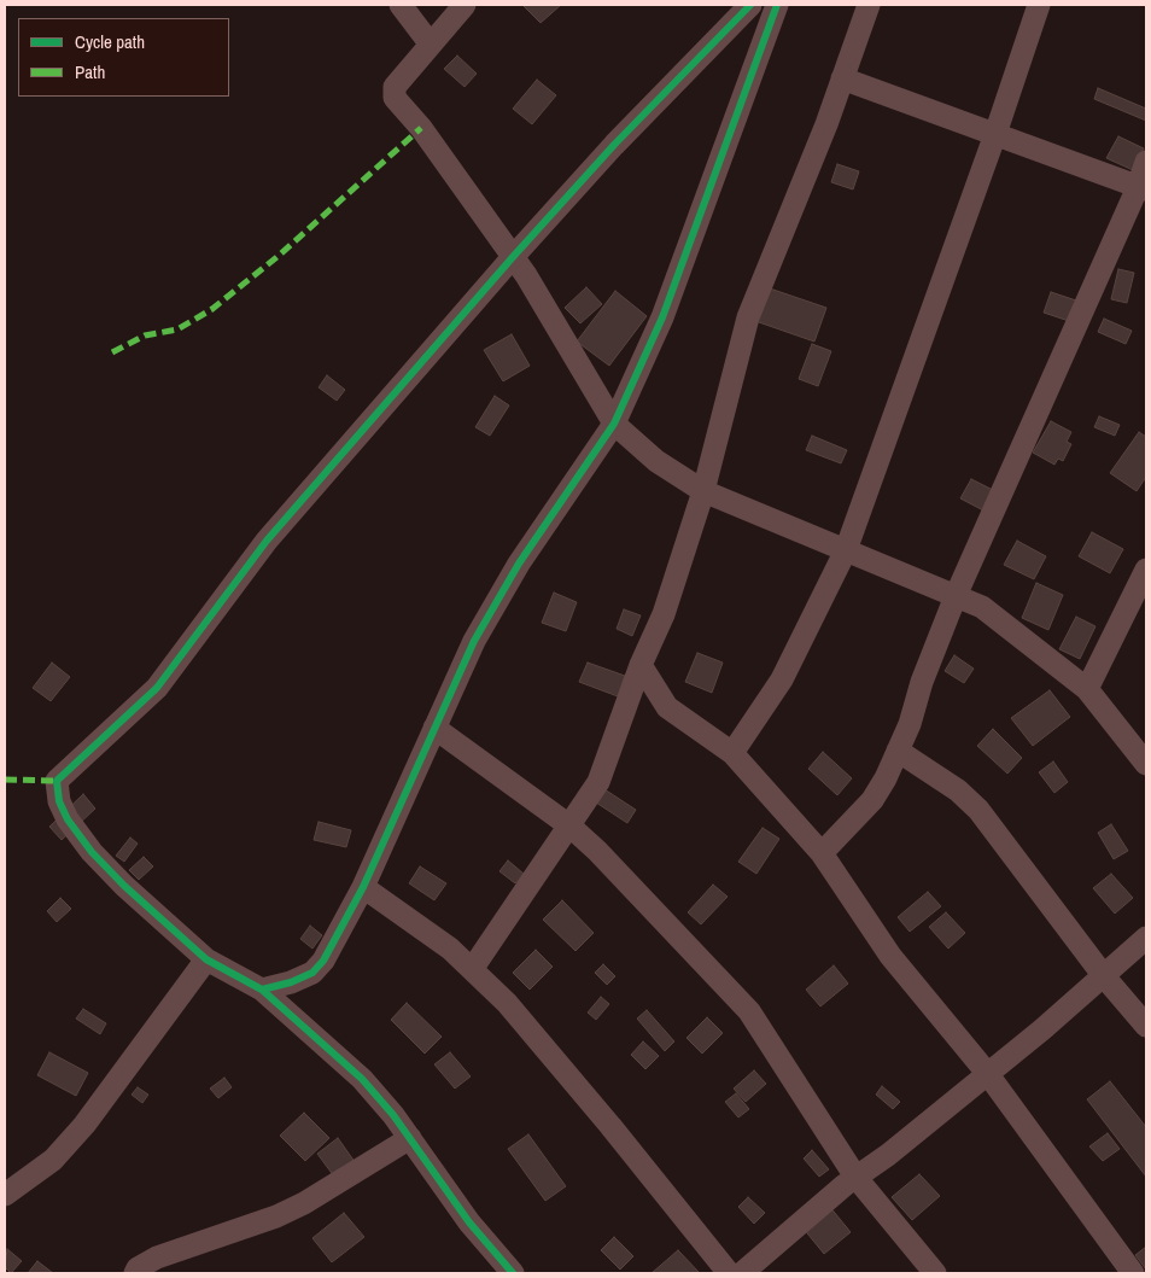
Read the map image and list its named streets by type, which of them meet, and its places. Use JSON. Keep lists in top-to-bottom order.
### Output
{
  "legend": ["Cycle path", "Path"]
}
